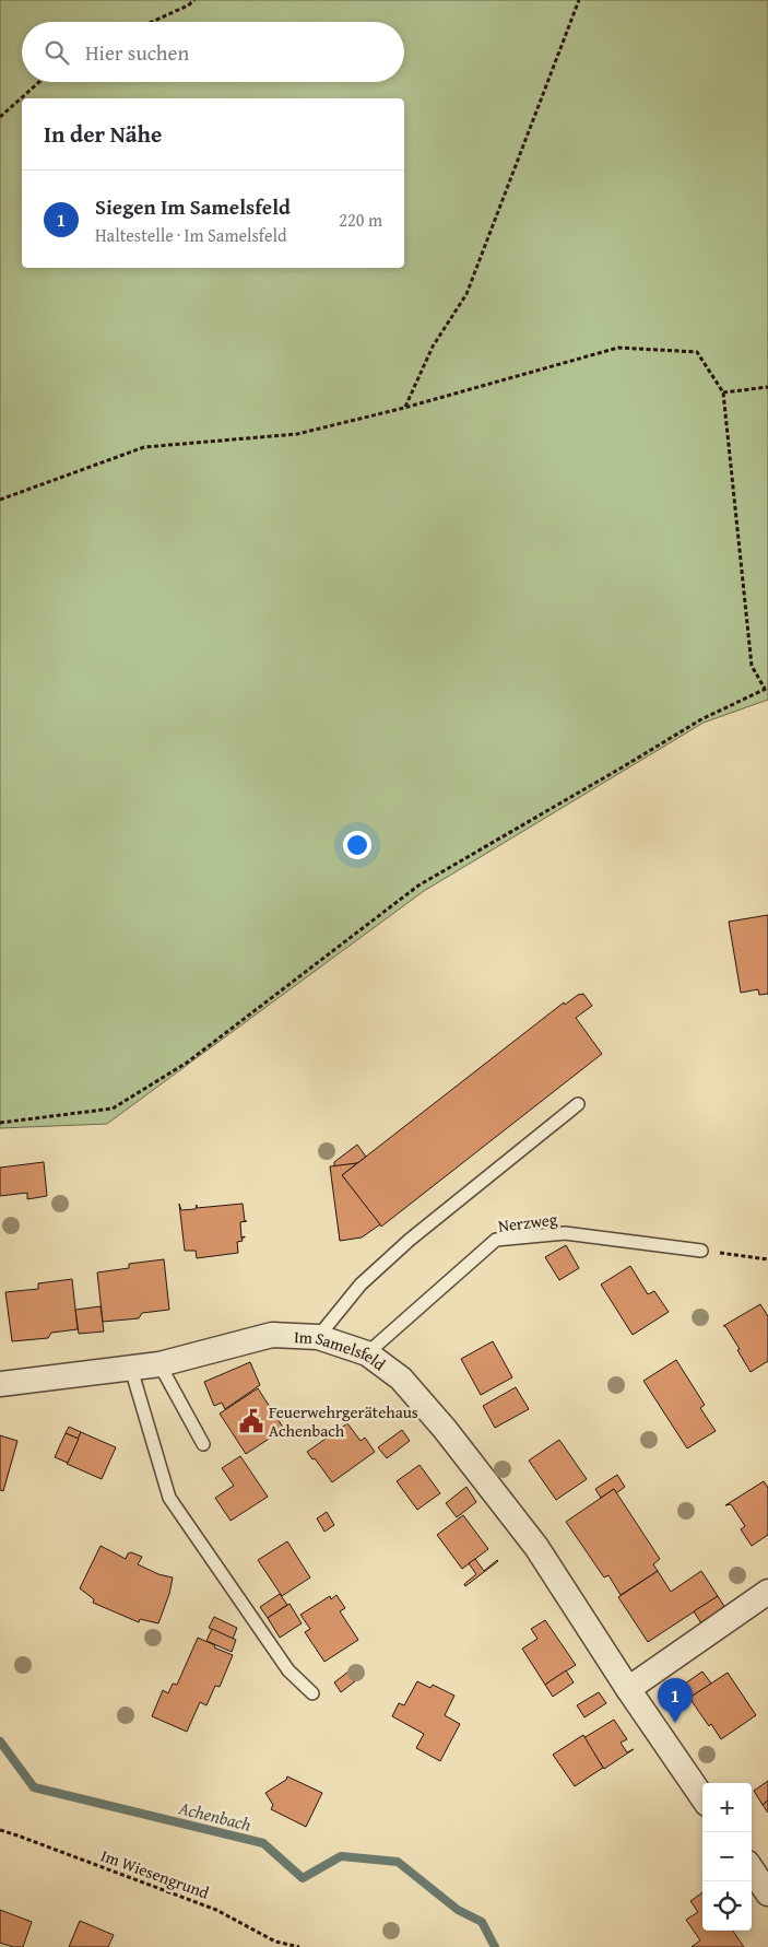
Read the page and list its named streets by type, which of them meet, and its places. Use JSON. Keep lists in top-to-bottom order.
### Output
{
  "streets": {
    "street": ["Im Samelsfeld"],
    "lane": ["Nerzweg"],
    "path": ["Im Wiesengrund"]
  },
  "crossings": [
    ["Nerzweg", "Im Samelsfeld"]
  ],
  "water": ["Achenbach"],
  "places": {
    "public building": ["Feuerwehrgerätehaus Achenbach"]
  },
  "page": {
    "search": "Hier suchen",
    "heading": "In der Nähe",
    "list": [
      {
        "mark": "1",
        "name": "Siegen Im Samelsfeld",
        "note": "Haltestelle · Im Samelsfeld",
        "value": "220 m"
      }
    ],
    "pins": "1",
    "map_buttons": ["+", "−"]
  }
}
